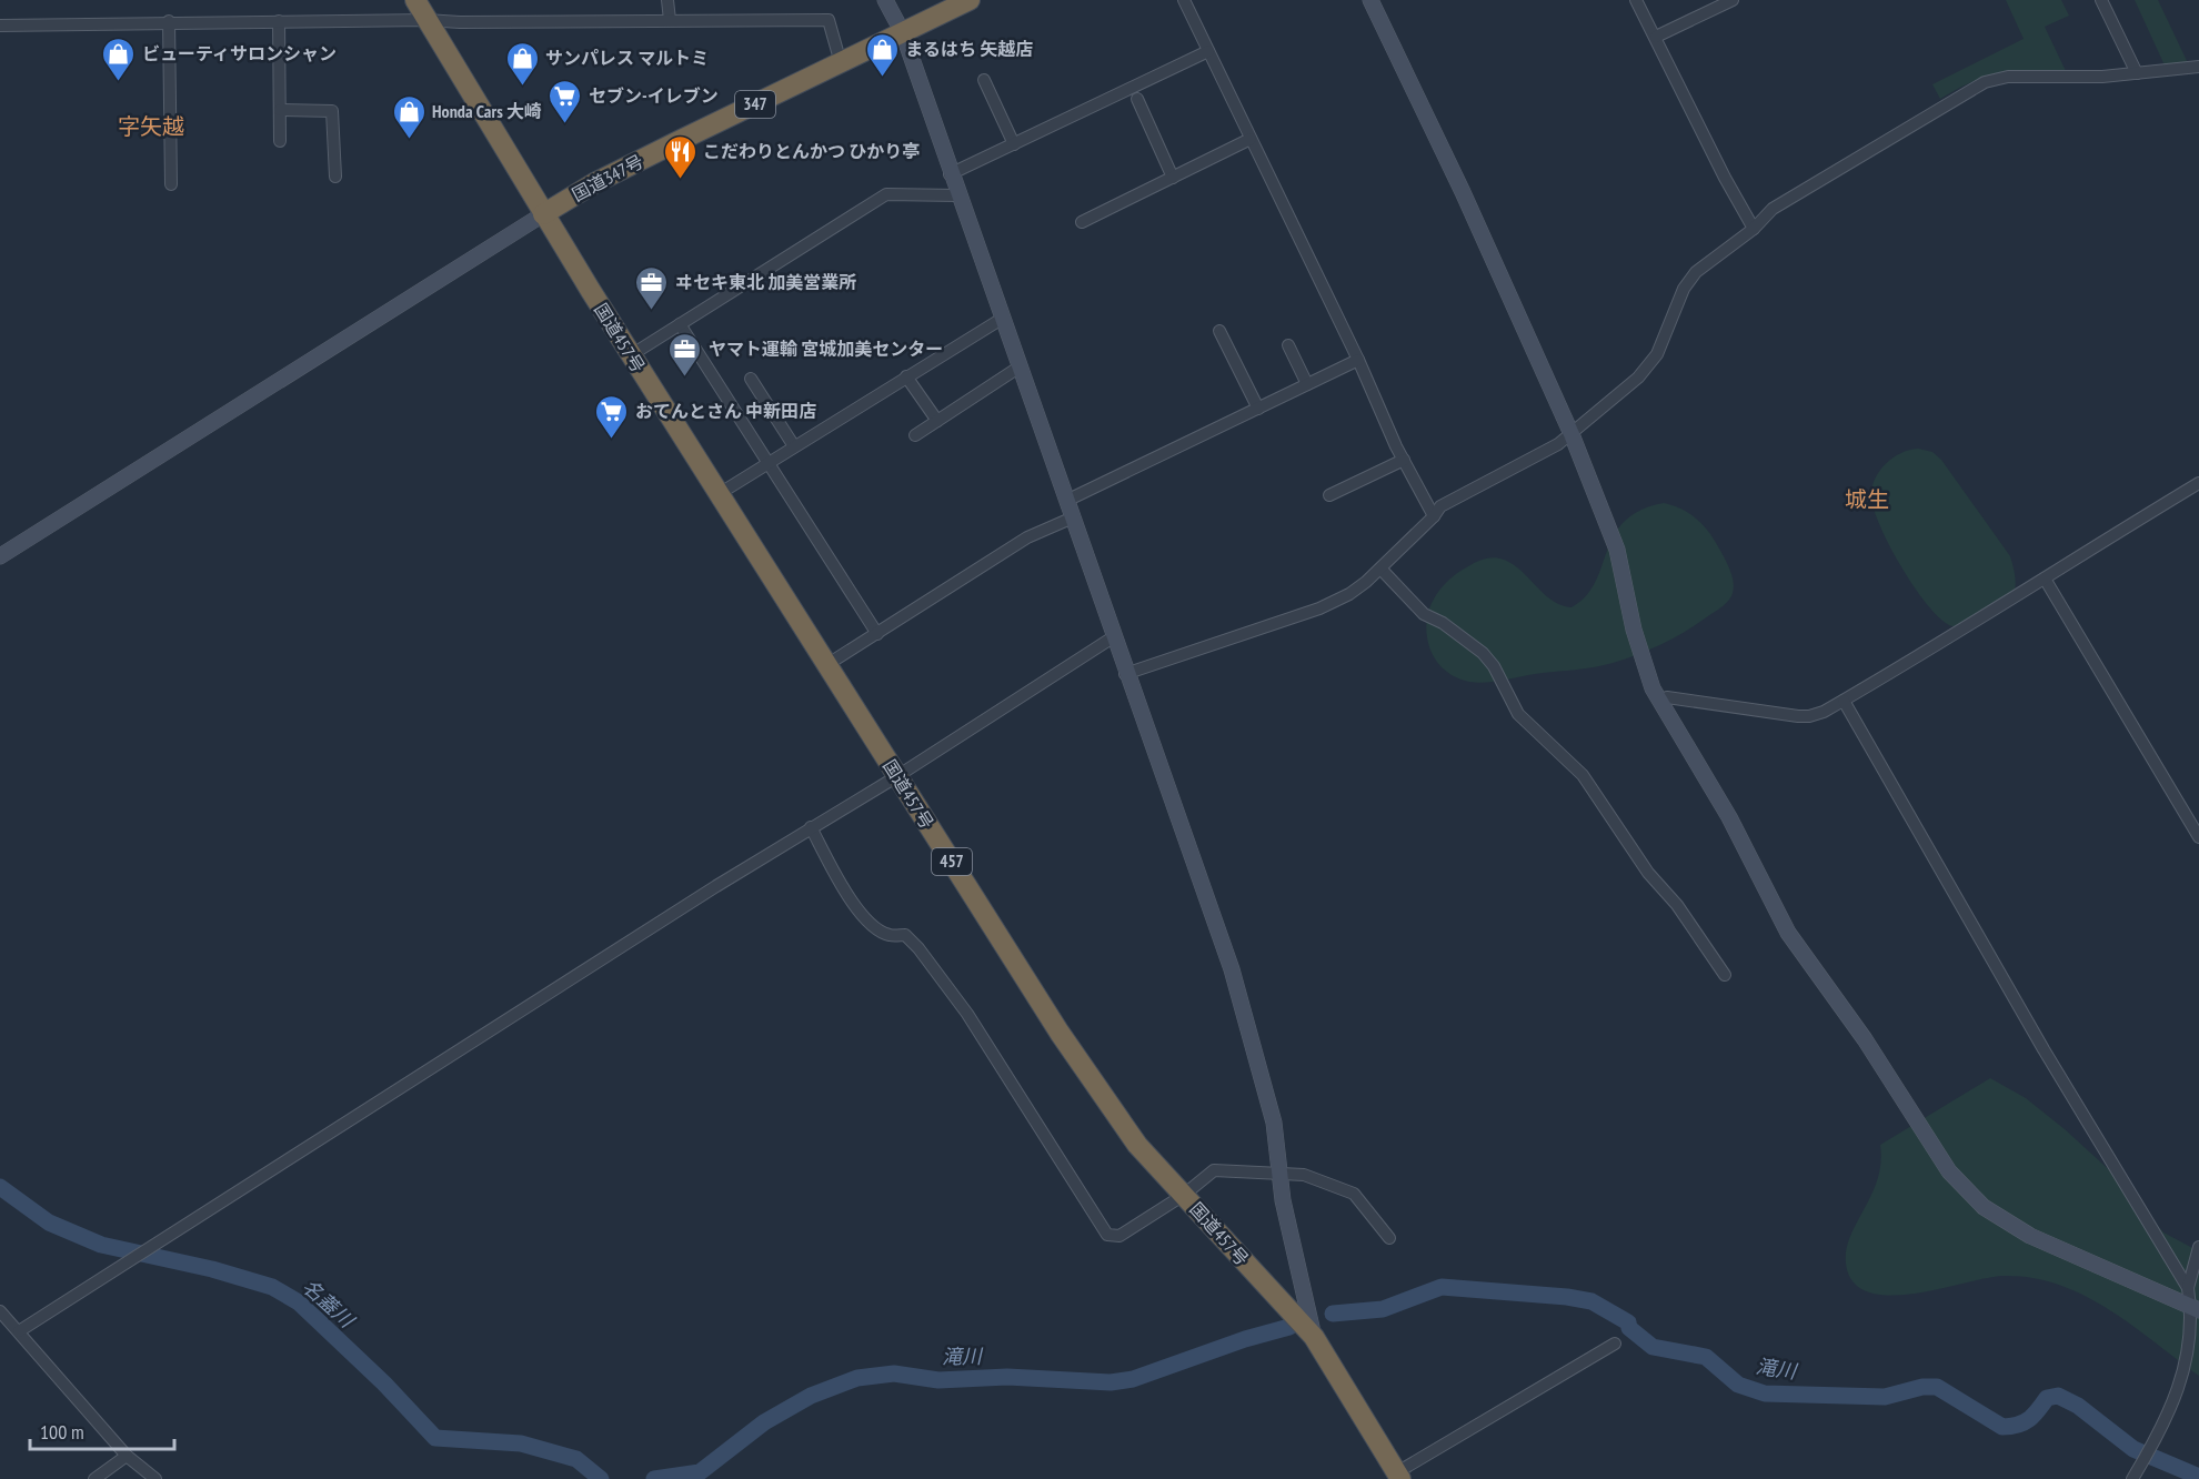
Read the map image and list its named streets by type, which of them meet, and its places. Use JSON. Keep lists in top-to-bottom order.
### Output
{
  "streets": {
    "highway": [
      "347",
      "国道347号",
      "国道457号",
      "457"
    ]
  },
  "crossings": [
    ["国道347号", "国道457号"],
    ["国道347号", "457"],
    ["国道457号", "457"]
  ],
  "districts": ["字矢越", "城生"],
  "water": ["名蓋川", "滝川"],
  "places": {
    "shop": [
      "まるはち 矢越店",
      "ビューティサロンシャン",
      "サンパレス マルトミ",
      "Honda Cars 大崎"
    ],
    "supermarket": ["セブン-イレブン", "おてんとさん 中新田店"],
    "restaurant": ["こだわりとんかつ ひかり亭"],
    "office": ["ヰセキ東北 加美営業所", "ヤマト運輸 宮城加美センター"]
  },
  "scale_bar": "100 m"
}
